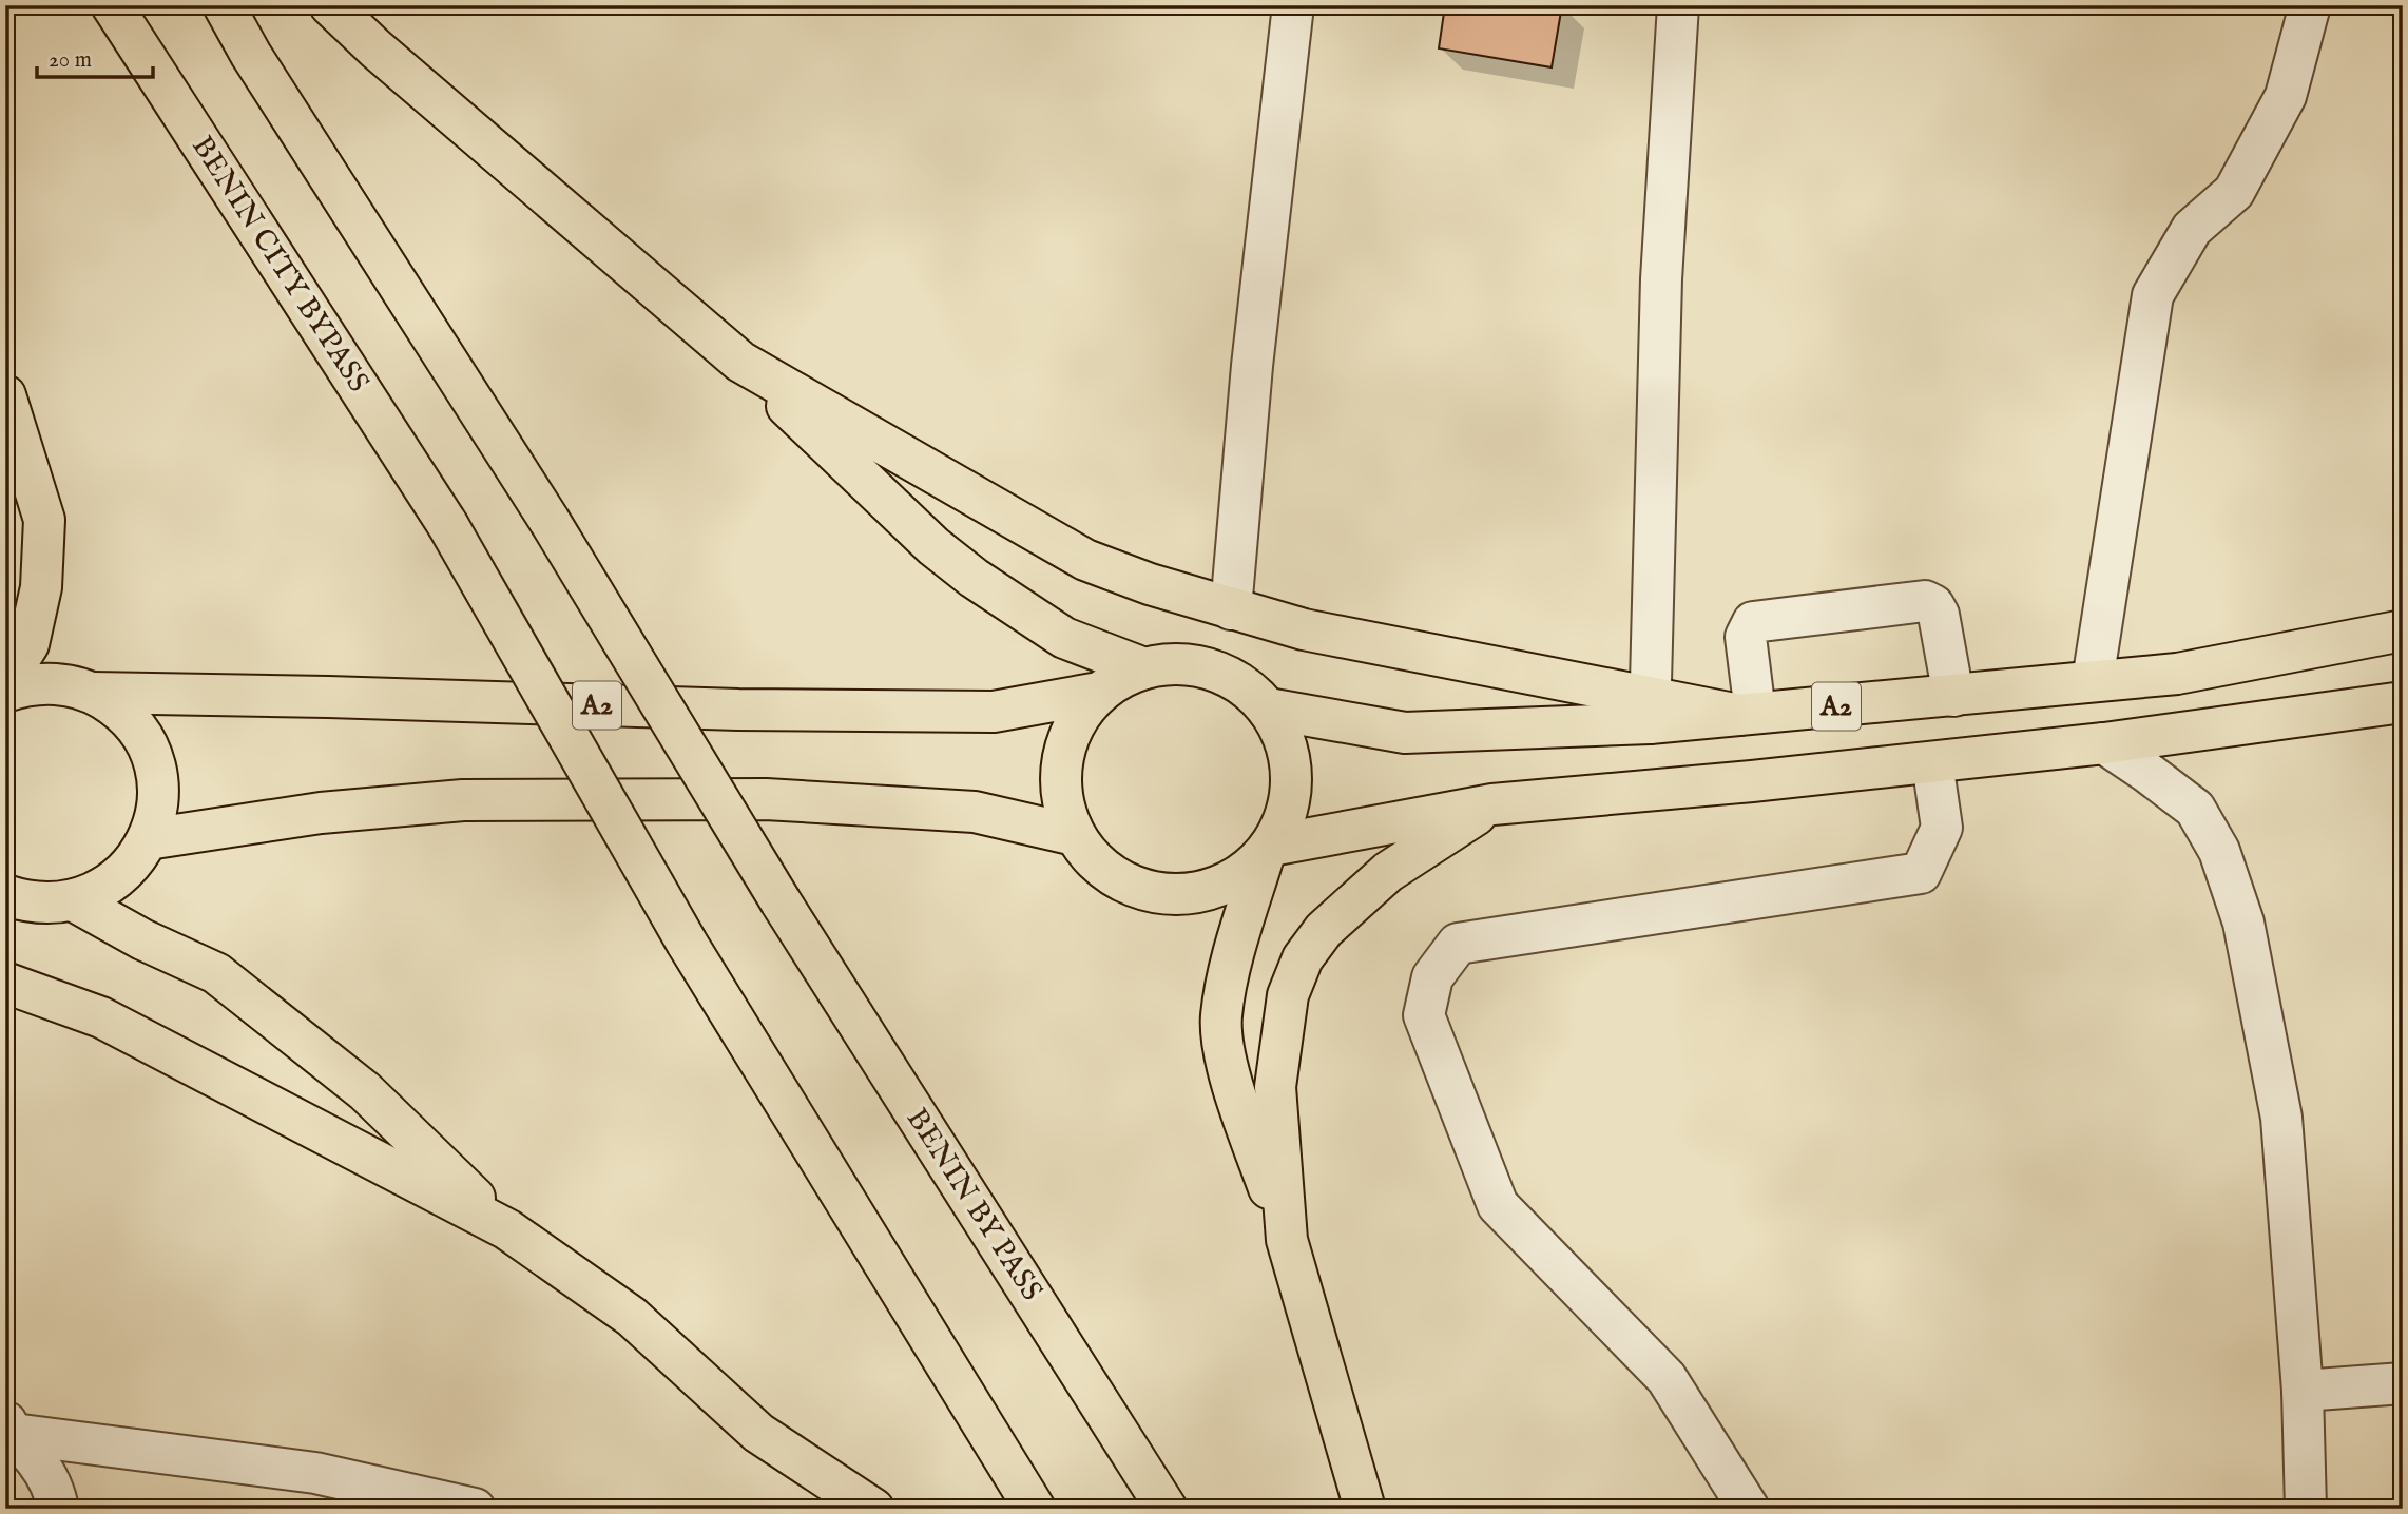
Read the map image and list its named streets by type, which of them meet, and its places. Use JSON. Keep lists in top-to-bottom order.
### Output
{
  "streets": {
    "highway": ["BENIN CITY BYPASS", "A2", "BENIN BY PASS"]
  },
  "scale_bar": "20 m"
}
